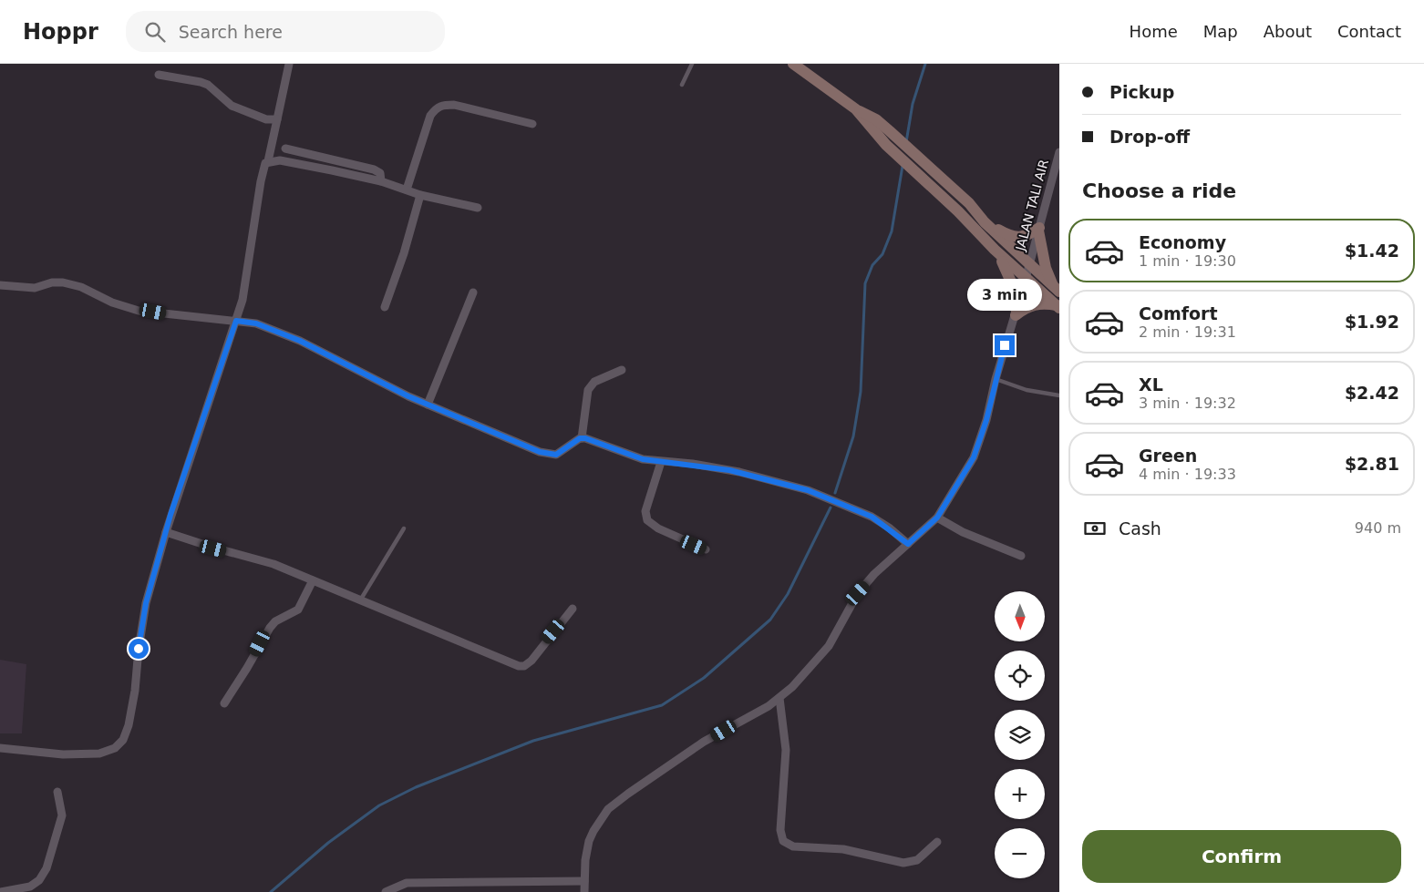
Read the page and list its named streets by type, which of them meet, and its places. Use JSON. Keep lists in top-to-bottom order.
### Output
{
  "streets": {
    "street": ["JALAN TALI AIR"]
  },
  "north": "bottom",
  "page": {
    "header": "Hoppr",
    "search": "Search here",
    "nav": [
      "Home",
      "Map",
      "About",
      "Contact"
    ],
    "banner": ["Pickup", "Drop-off"],
    "heading": "Choose a ride",
    "list": [
      {
        "name": "Economy",
        "note": "1 min · 19:30",
        "value": "$1.42"
      },
      {
        "name": "Comfort",
        "note": "2 min · 19:31",
        "value": "$1.92"
      },
      {
        "name": "XL",
        "note": "3 min · 19:32",
        "value": "$2.42"
      },
      {
        "name": "Green",
        "note": "4 min · 19:33",
        "value": "$2.81"
      }
    ],
    "bubble": "3 min",
    "pay": ["Cash", "940 m"],
    "map_buttons": ["+", "−"],
    "buttons": "Confirm"
  }
}
